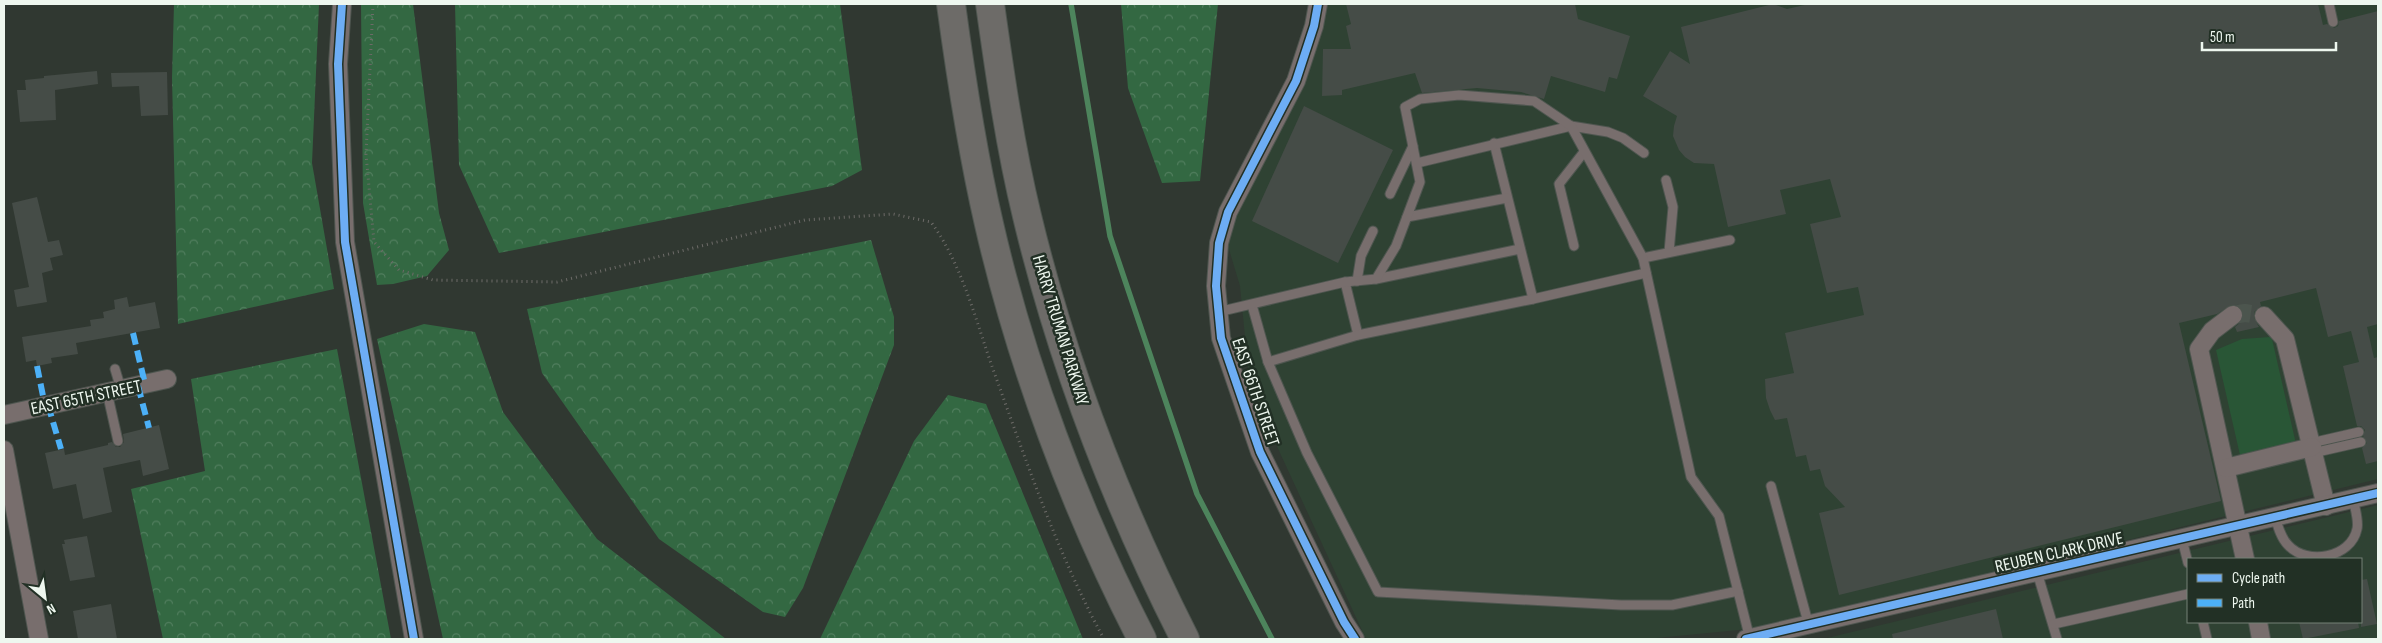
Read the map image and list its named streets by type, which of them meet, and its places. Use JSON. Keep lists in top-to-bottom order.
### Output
{
  "streets": {
    "highway": ["HARRY TRUMAN PARKWAY"],
    "street": ["EAST 66TH STREET", "EAST 65TH STREET", "REUBEN CLARK DRIVE"]
  },
  "legend": ["Cycle path", "Path"],
  "scale_bar": "50 m",
  "north": "bottom right"
}
